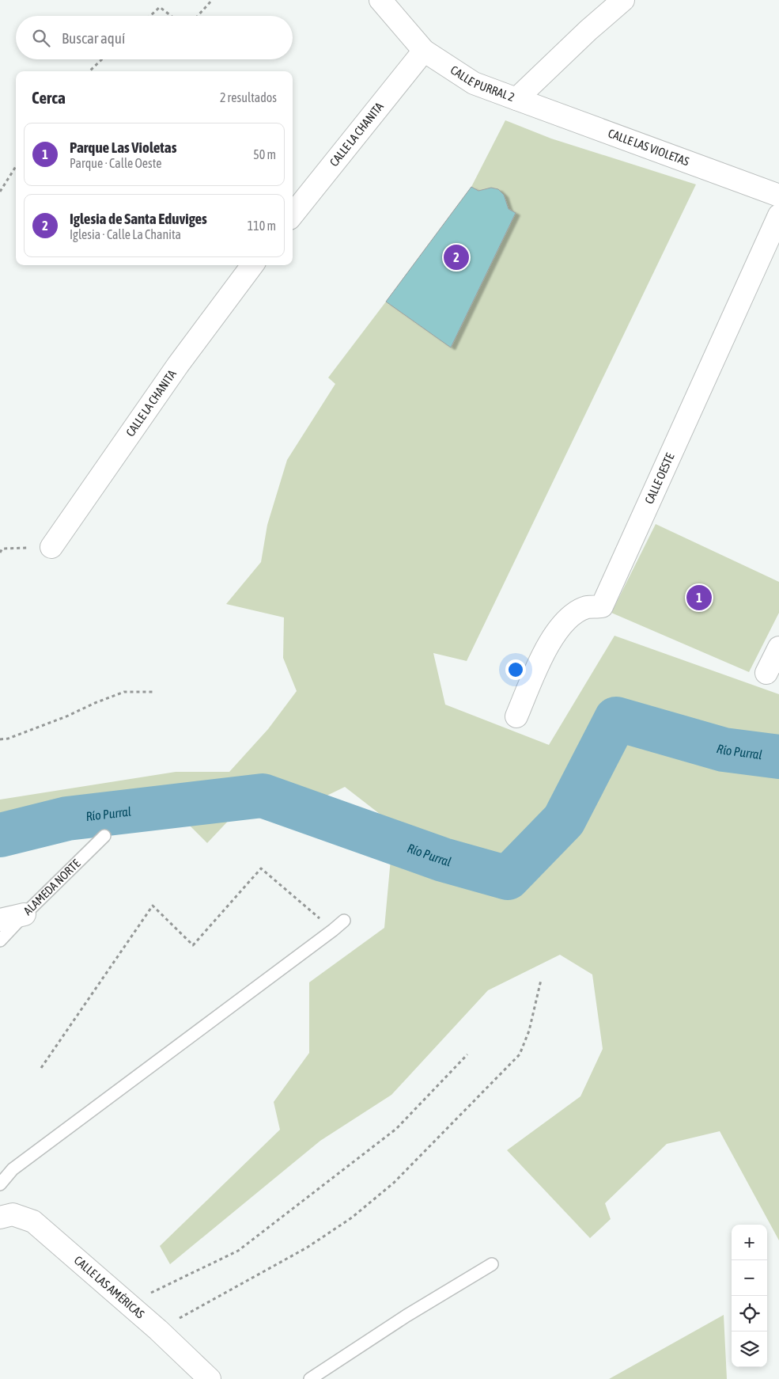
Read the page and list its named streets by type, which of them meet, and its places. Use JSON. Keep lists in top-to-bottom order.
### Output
{
  "streets": {
    "street": [
      "CALLE PURRAL 2",
      "CALLE LA CHANITA",
      "CALLE LAS VIOLETAS",
      "CALLE OESTE",
      "CALLE LAS AMÉRICAS"
    ],
    "lane": ["ALAMEDA NORTE"]
  },
  "crossings": [
    ["CALLE PURRAL 2", "CALLE LA CHANITA"],
    ["CALLE PURRAL 2", "CALLE LAS VIOLETAS"]
  ],
  "water": ["Río Purral"],
  "page": {
    "search": "Buscar aquí",
    "heading": ["Cerca", "2 resultados"],
    "list": [
      {
        "mark": "1",
        "name": "Parque Las Violetas",
        "note": "Parque · Calle Oeste",
        "value": "50 m"
      },
      {
        "mark": "2",
        "name": "Iglesia de Santa Eduviges",
        "note": "Iglesia · Calle La Chanita",
        "value": "110 m"
      }
    ],
    "pins": ["2", "1"],
    "map_buttons": ["+", "−"]
  }
}
